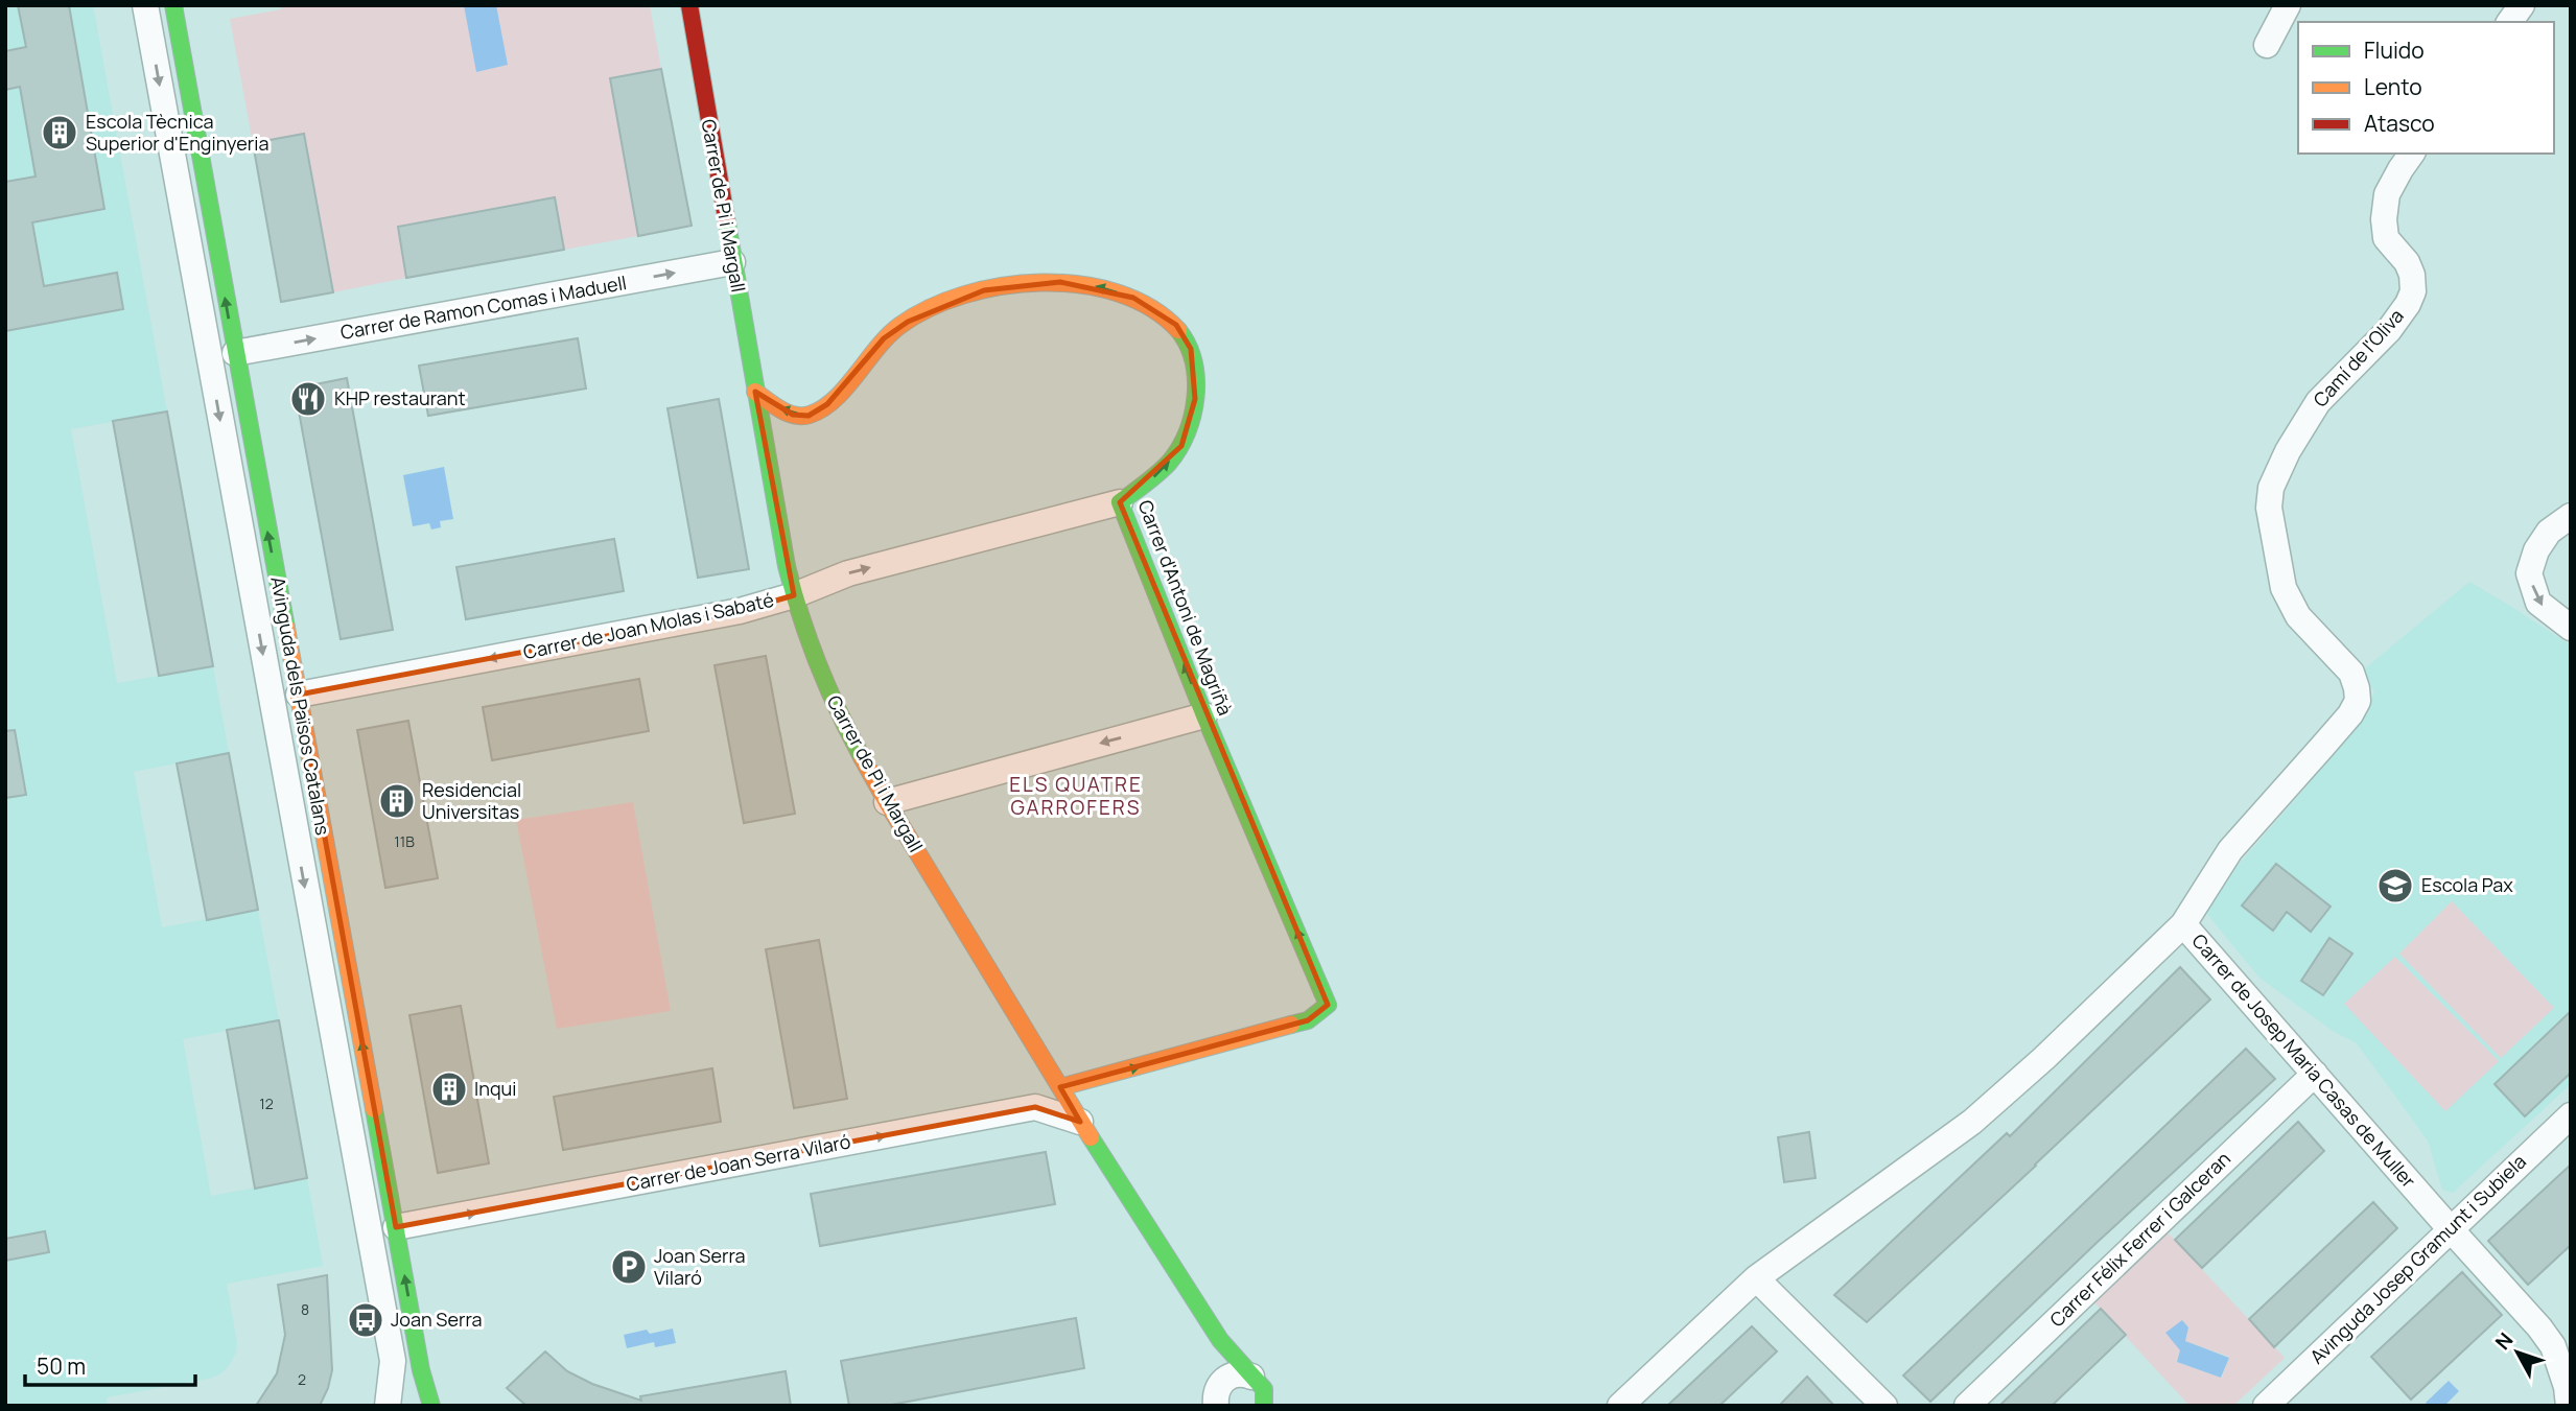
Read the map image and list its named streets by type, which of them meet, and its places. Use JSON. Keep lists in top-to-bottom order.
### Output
{
  "streets": {
    "street": [
      "Carrer de Pi i Margall",
      "Carrer de Ramon Comas i Maduell",
      "Camí de l'Oliva",
      "Carrer d'Antoni de Magriñà",
      "Carrer de Joan Molas i Sabaté",
      "Avinguda dels Països Catalans",
      "Carrer de Josep Maria Casas de Muller",
      "Carrer de Joan Serra Vilaró",
      "Carrer Félix Ferrer i Galceran",
      "Avinguda Josep Gramunt i Subiela"
    ]
  },
  "crossings": [
    ["Carrer de Pi i Margall", "Carrer de Ramon Comas i Maduell"],
    ["Carrer de Pi i Margall", "Carrer d'Antoni de Magriñà"],
    ["Carrer de Pi i Margall", "Carrer de Joan Molas i Sabaté"],
    ["Carrer de Pi i Margall", "Carrer de Joan Serra Vilaró"],
    ["Carrer de Ramon Comas i Maduell", "Avinguda dels Països Catalans"],
    ["Camí de l'Oliva", "Carrer de Josep Maria Casas de Muller"],
    ["Carrer d'Antoni de Magriñà", "Carrer de Joan Molas i Sabaté"],
    ["Carrer de Joan Molas i Sabaté", "Avinguda dels Països Catalans"],
    ["Avinguda dels Països Catalans", "Carrer de Joan Serra Vilaró"],
    ["Carrer de Josep Maria Casas de Muller", "Carrer Félix Ferrer i Galceran"],
    ["Carrer de Josep Maria Casas de Muller", "Avinguda Josep Gramunt i Subiela"]
  ],
  "one_way": ["Carrer de Ramon Comas i Maduell", "Carrer de Joan Serra Vilaró"],
  "districts": ["ELS QUATRE GARROFERS"],
  "places": {
    "building": ["Escola Tècnica Superior d'Enginyeria", "Residencial Universitas", "Inqui"],
    "restaurant": ["KHP restaurant"],
    "school or university": ["Escola Pax"],
    "parking": ["Joan Serra Vilaró"],
    "bus stop": ["Joan Serra"]
  },
  "house_numbers": [
    "11B",
    "12",
    "8",
    "2"
  ],
  "legend": ["Fluido", "Lento", "Atasco"],
  "scale_bar": "50 m",
  "north": "top left"
}
